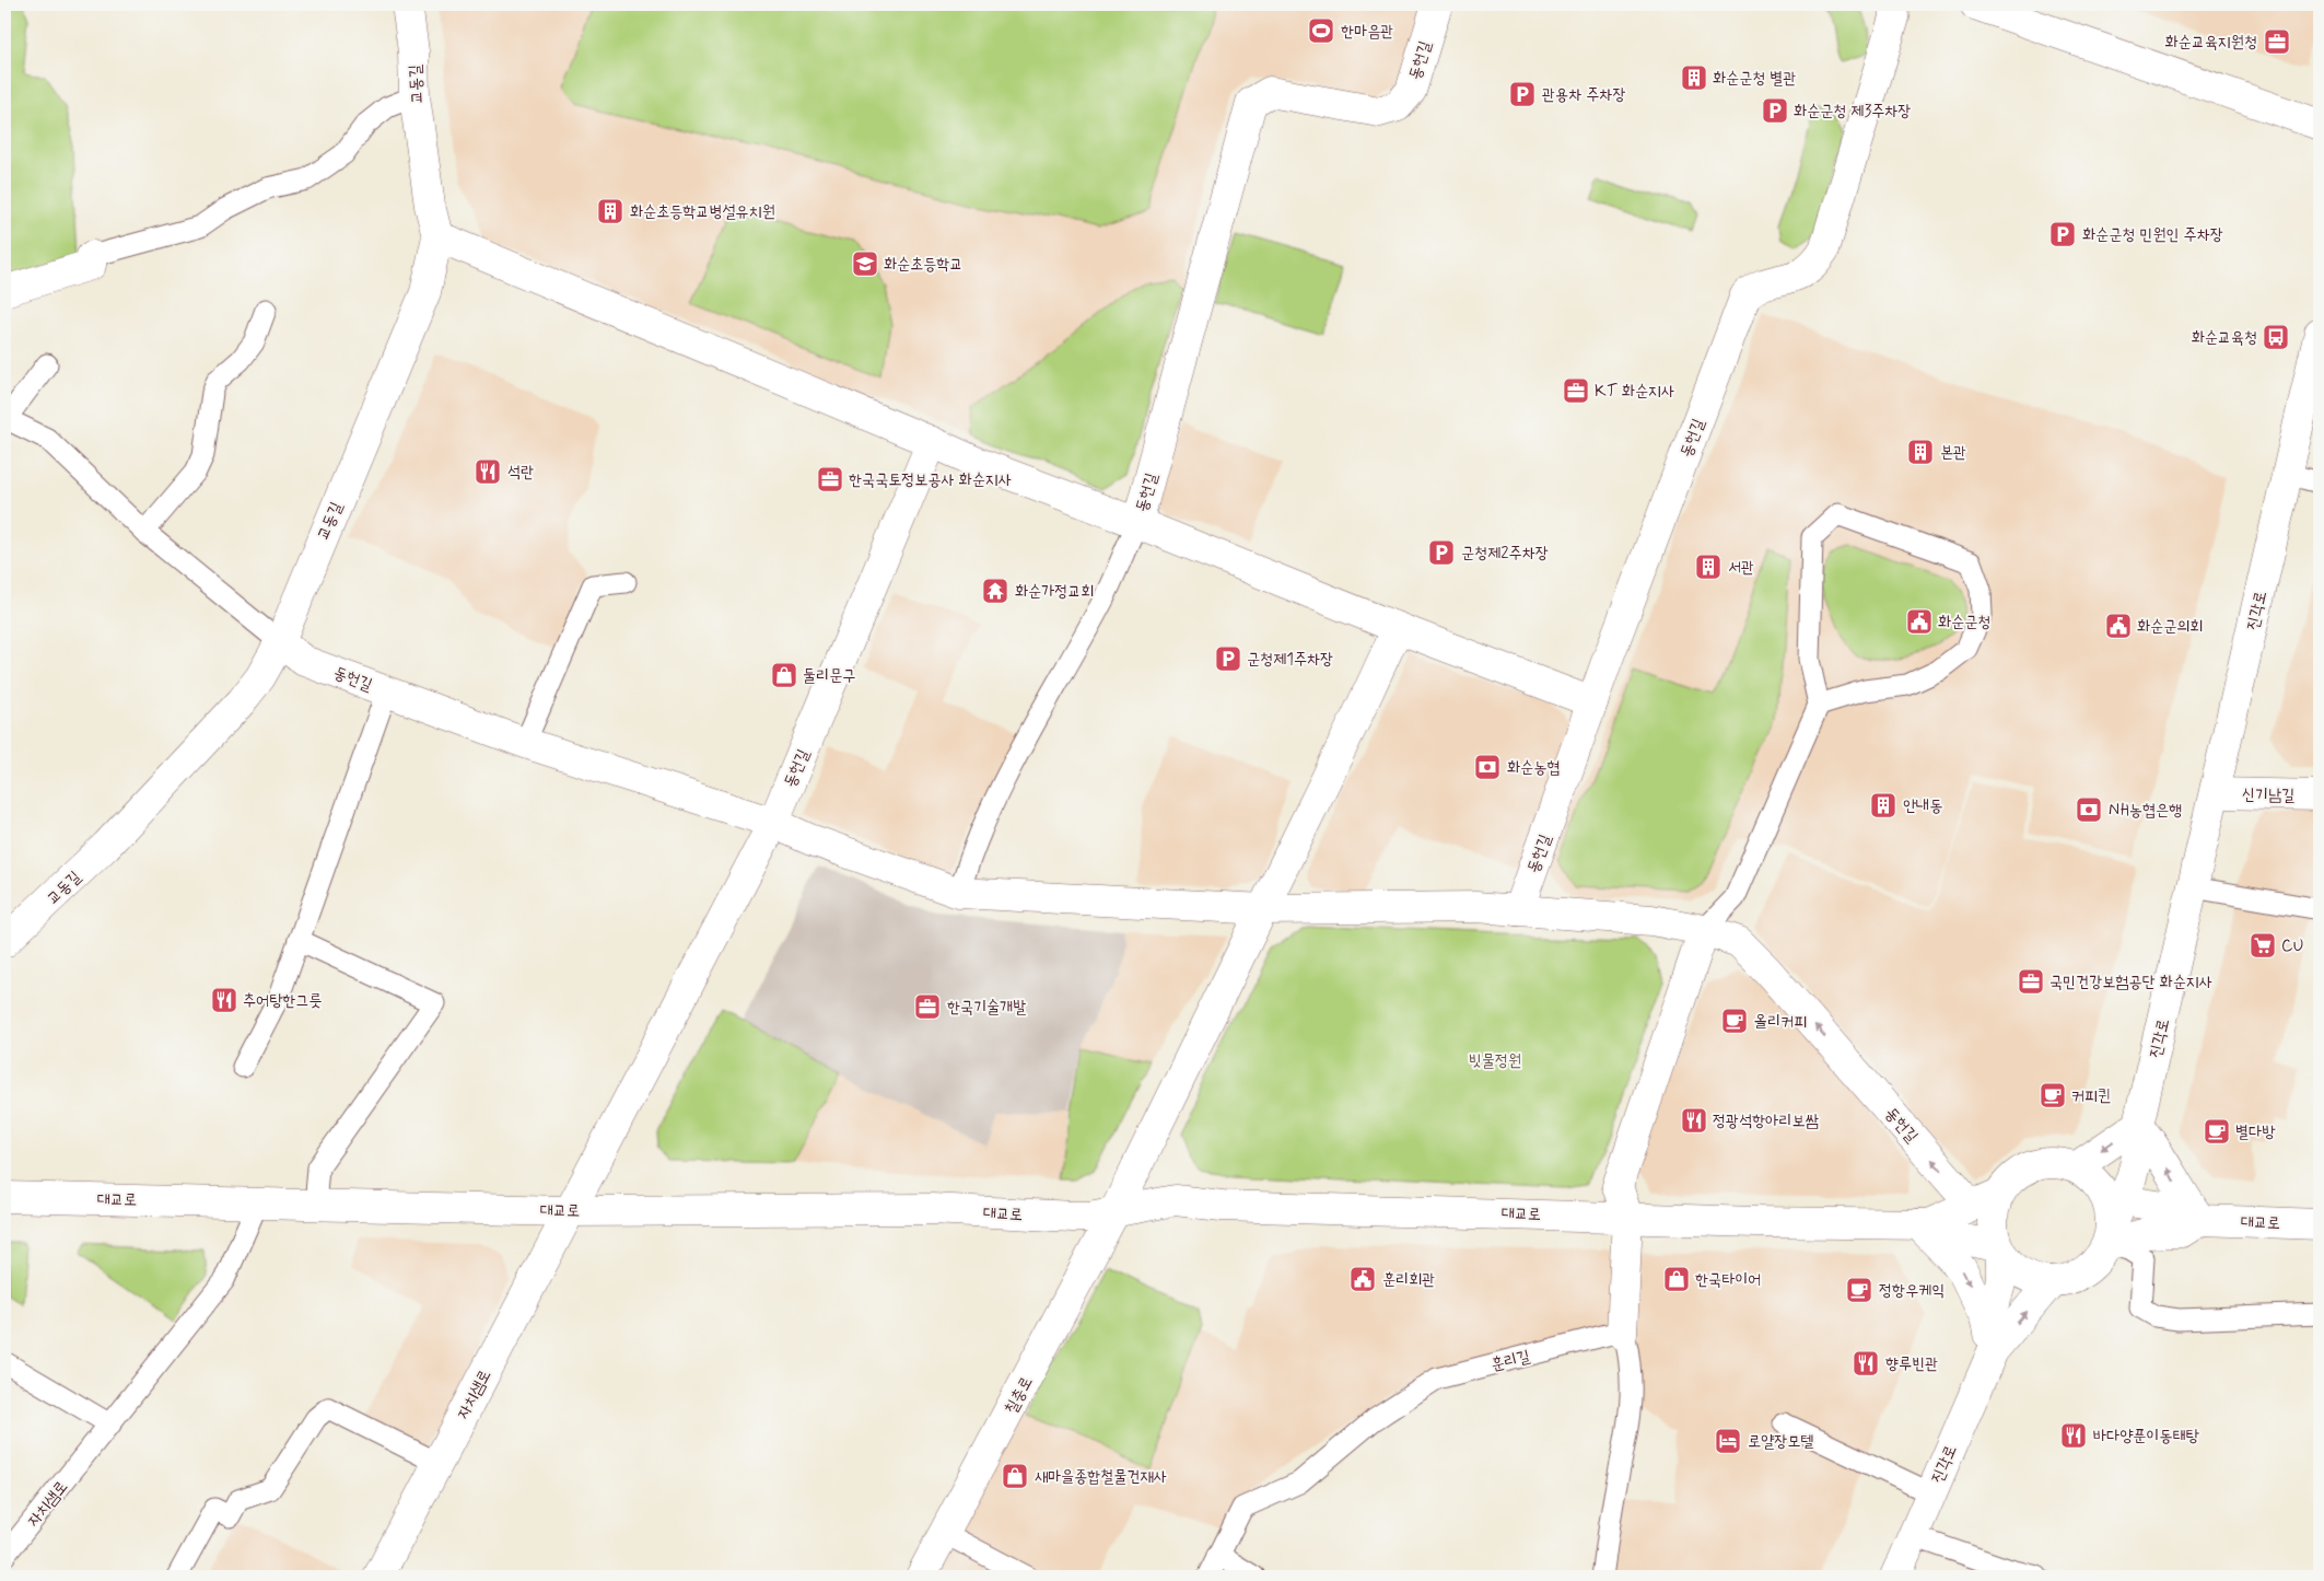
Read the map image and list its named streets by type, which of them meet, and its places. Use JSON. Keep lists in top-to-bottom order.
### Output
{
  "streets": {
    "street": [
      "동헌길",
      "교동길",
      "진각로",
      "신기남길",
      "대교로",
      "자치샘로",
      "칠충로"
    ],
    "lane": ["훈리길"]
  },
  "crossings": [
    ["동헌길", "교동길"],
    ["동헌길", "자치샘로"],
    ["진각로", "신기남길"],
    ["진각로", "대교로"],
    ["대교로", "자치샘로"],
    ["대교로", "칠충로"]
  ],
  "parks": ["빗물정원"],
  "places": {
    "sports": ["한마음관"],
    "office": [
      "화순교육지원청",
      "KT 화순지사",
      "한국국토정보공사 화순지사",
      "국민건강보험공단 화순지사",
      "한국기술개발"
    ],
    "building": [
      "화순군청 별관",
      "화순초등학교병설유치원",
      "본관",
      "서관",
      "안내동"
    ],
    "parking": [
      "관용차 주차장",
      "화순군청 제3주차장",
      "화순군청 민원인 주차장",
      "군청제2주차장",
      "군청제1주차장"
    ],
    "school or university": ["화순초등학교"],
    "bus stop": ["화순교육청"],
    "restaurant": [
      "석란",
      "추어탕한그릇",
      "정광석항아리보쌈",
      "향루빈관",
      "바다양푼이동태탕"
    ],
    "temple": ["화순가정교회"],
    "public building": ["화순군청", "화순군의회", "훈리회관"],
    "shop": ["둘리문구", "한국타이어", "새마을종합철물건재사"],
    "bank": ["화순농협", "NH농협은행"],
    "supermarket": ["CU"],
    "cafe": [
      "올리커피",
      "커피퀸",
      "별다방",
      "정항우케익"
    ],
    "hotel": ["로얄장모텔"]
  }
}
